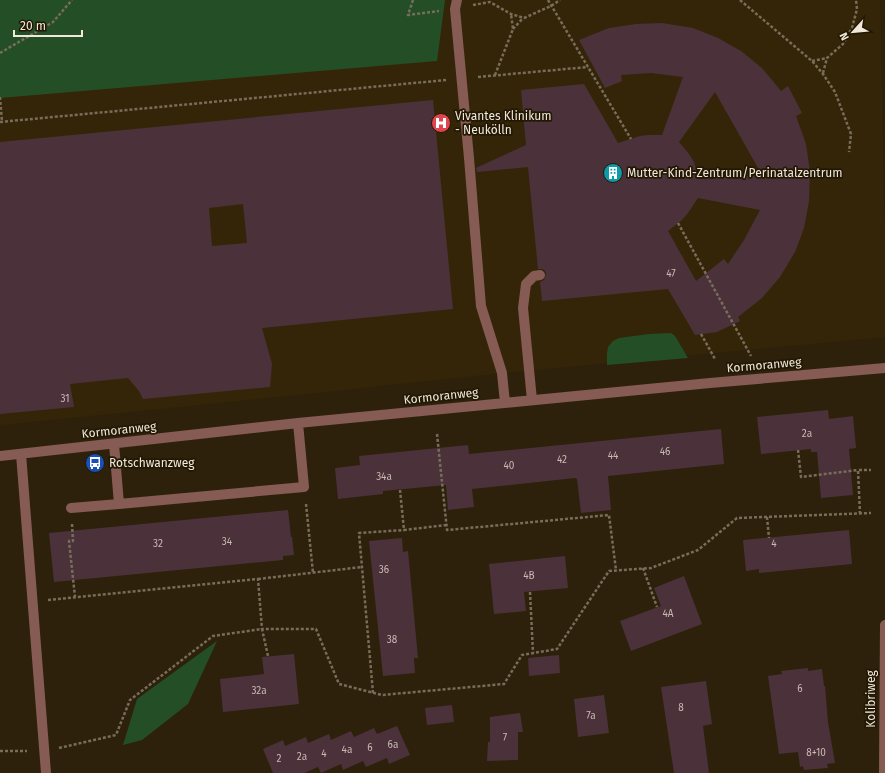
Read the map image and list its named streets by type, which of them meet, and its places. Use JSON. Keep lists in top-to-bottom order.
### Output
{
  "streets": {
    "street": ["Kormoranweg", "Kolibriweg"]
  },
  "places": {
    "hospital": ["Vivantes Klinikum - Neukölln"],
    "building": ["Mutter-Kind-Zentrum/Perinatalzentrum"],
    "bus stop": ["Rotschwanzweg"]
  },
  "house_numbers": [
    "47",
    "31",
    "2a",
    "46",
    "44",
    "42",
    "40",
    "34a",
    "34",
    "32",
    "4",
    "36",
    "4B",
    "4A",
    "38",
    "6",
    "32a",
    "8",
    "7a",
    "7",
    "6a",
    "6",
    "4a",
    "8+10",
    "4",
    "2a",
    "2"
  ],
  "scale_bar": "20 m",
  "north": "bottom left"
}
